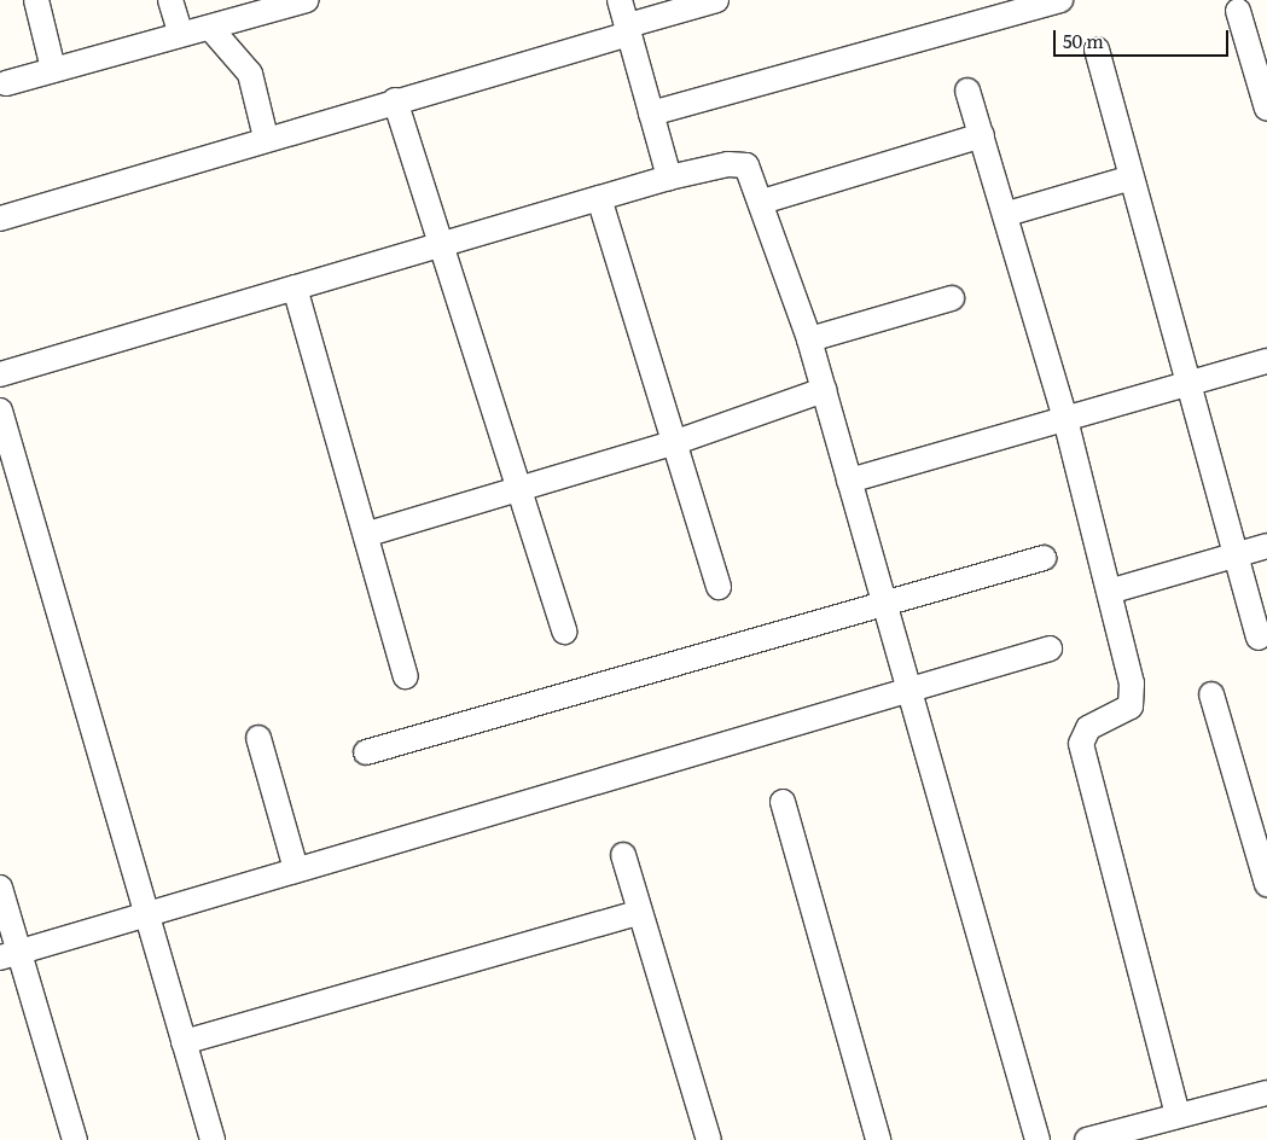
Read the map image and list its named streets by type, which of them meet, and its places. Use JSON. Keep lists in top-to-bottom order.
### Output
{
  "scale_bar": "50 m"
}
